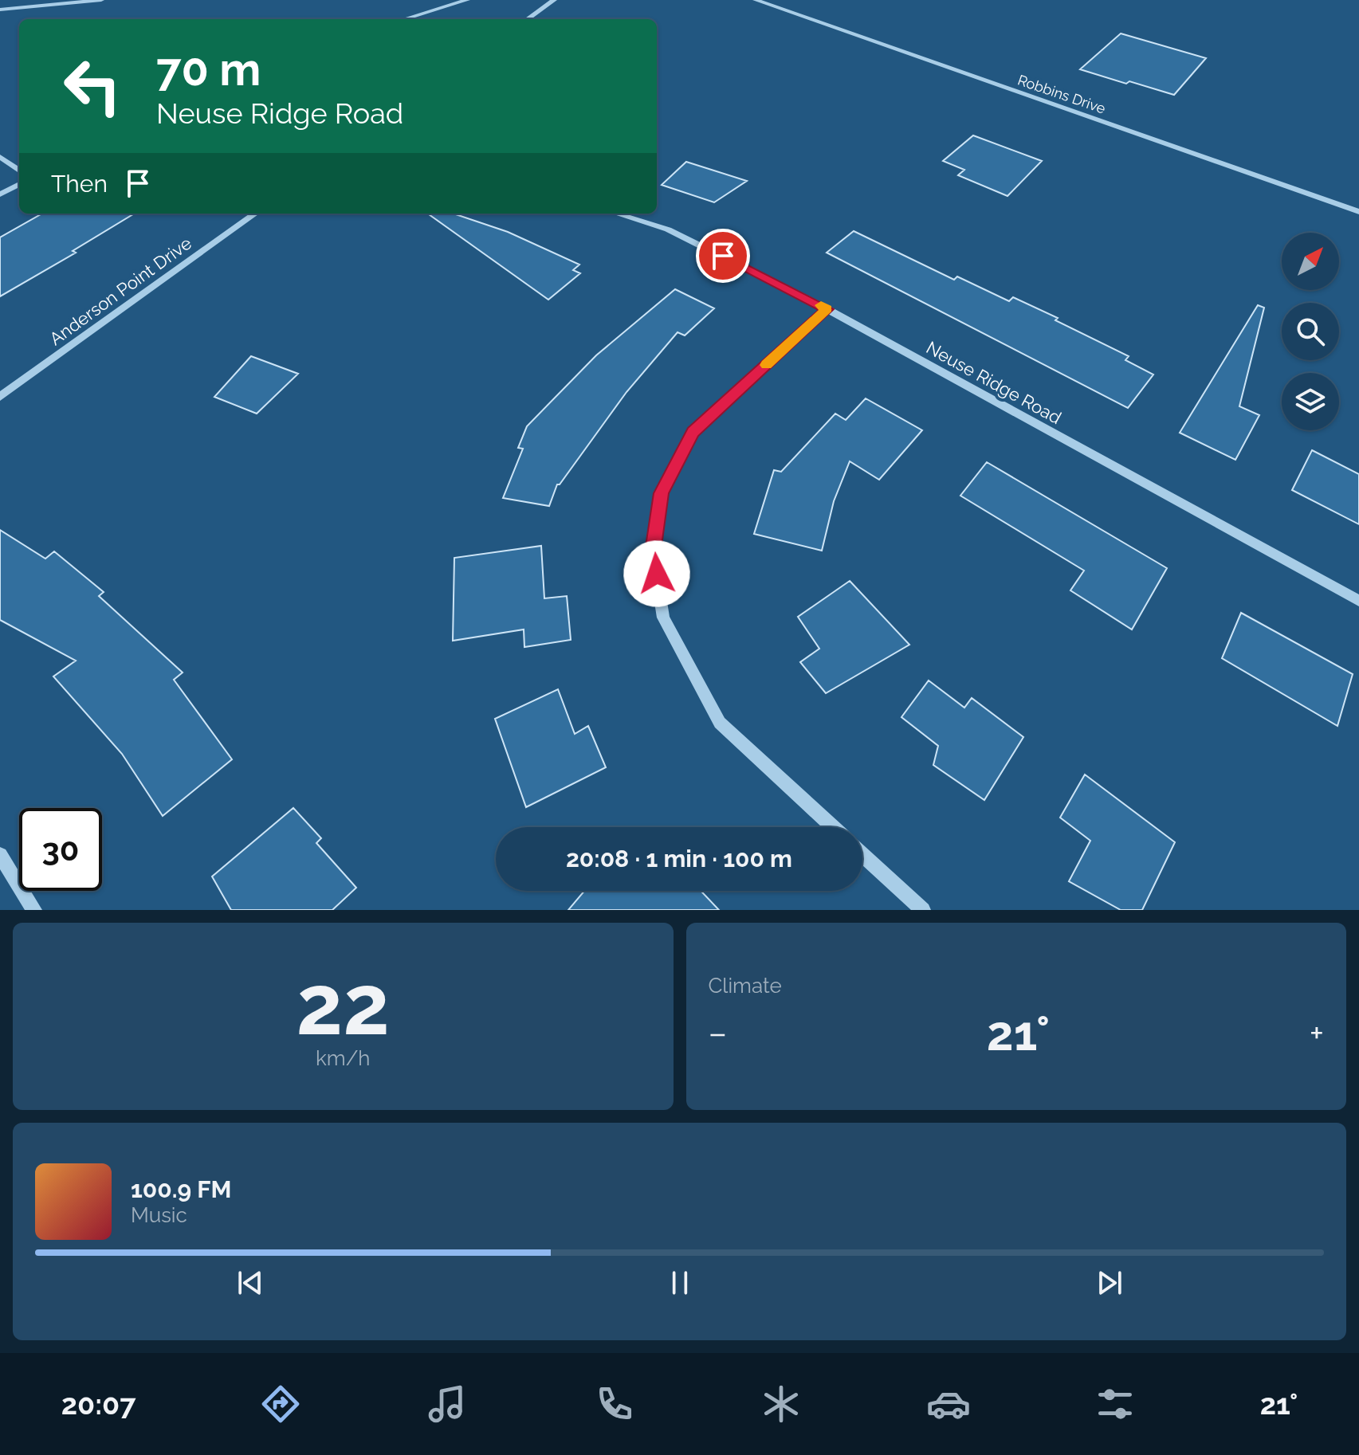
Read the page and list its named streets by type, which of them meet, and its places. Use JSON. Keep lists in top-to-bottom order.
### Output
{
  "streets": {
    "street": ["Robbins Drive", "Anderson Point Drive", "Neuse Ridge Road"]
  },
  "north": "top right",
  "page": {
    "turn": ["70 m", "Neuse Ridge Road"],
    "then": "Then",
    "limit": "30",
    "trip": "20:08 · 1 min · 100 m",
    "tile": [
      ["22", "km/h"],
      "Climate"
    ],
    "heat": ["−", "21°", "+"],
    "song": ["100.9 FM", "Music"],
    "tabs": ["20:07", "21°"]
  }
}
